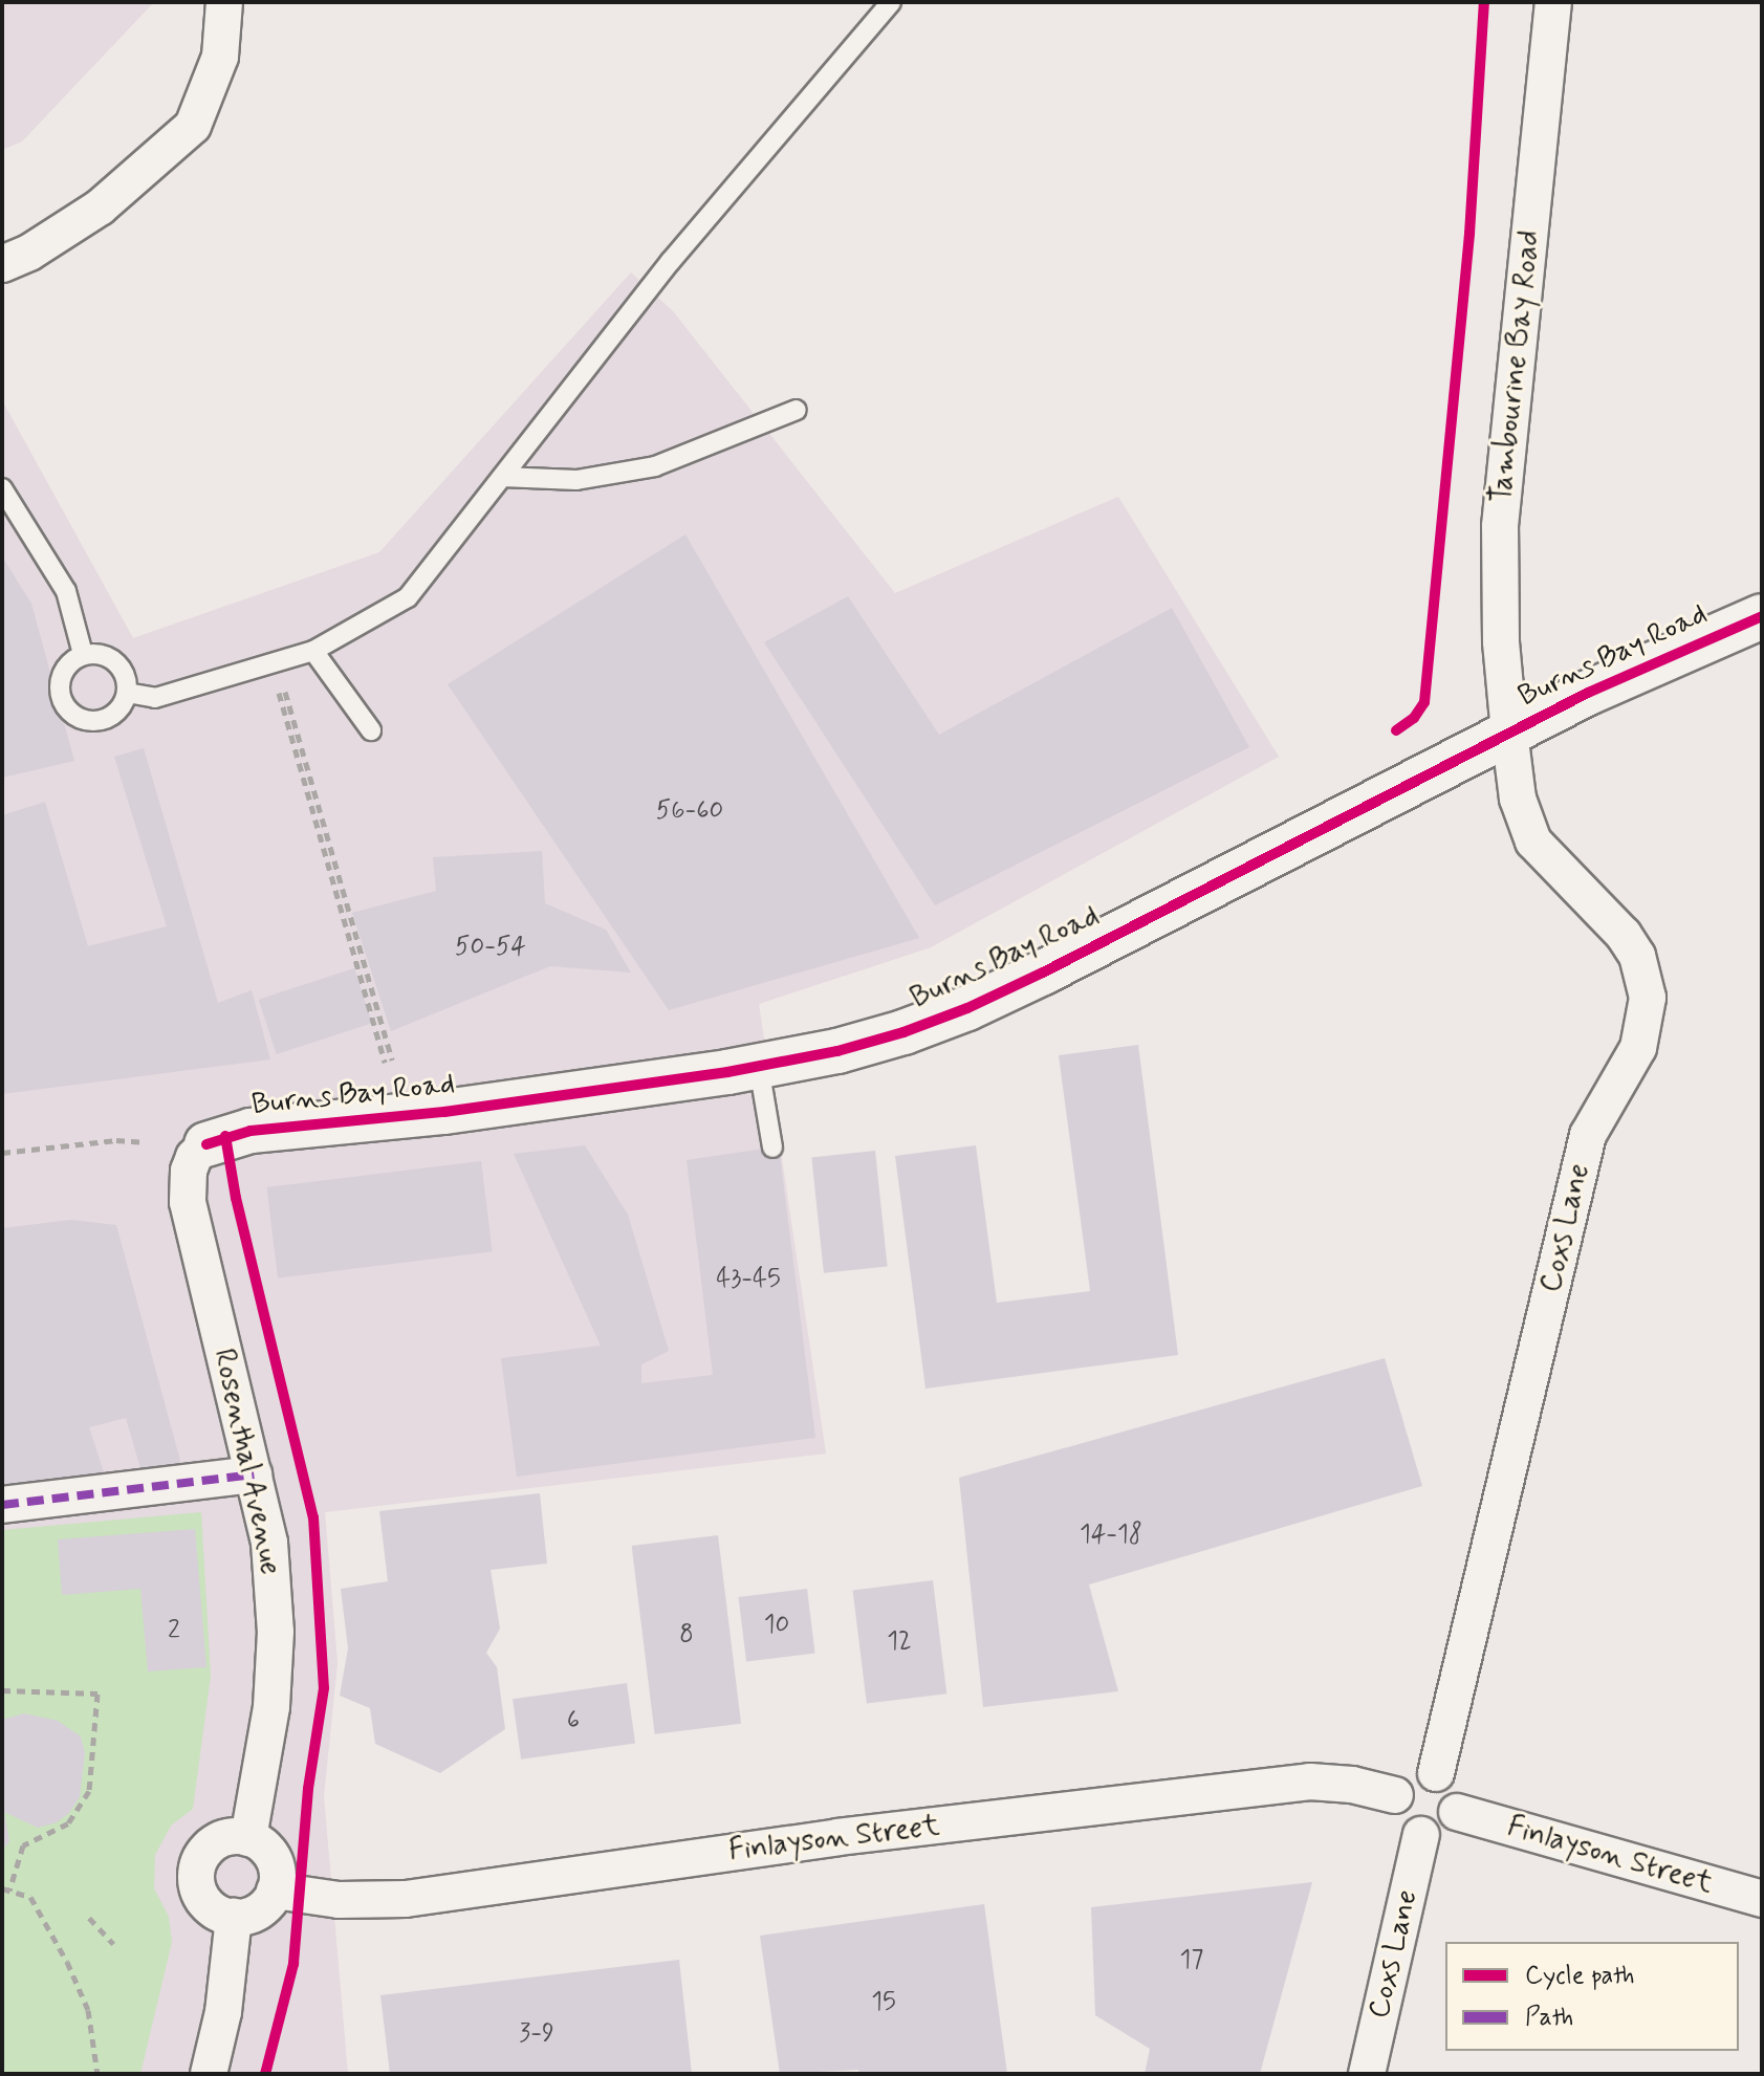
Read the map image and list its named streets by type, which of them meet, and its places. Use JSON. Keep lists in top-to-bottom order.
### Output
{
  "streets": {
    "street": [
      "Tambourine Bay Road",
      "Burns Bay Road",
      "Coxs Lane",
      "Rosenthal Avenue",
      "Finlayson Street"
    ]
  },
  "crossings": [
    ["Tambourine Bay Road", "Burns Bay Road"],
    ["Tambourine Bay Road", "Coxs Lane"],
    ["Burns Bay Road", "Coxs Lane"],
    ["Burns Bay Road", "Rosenthal Avenue"],
    ["Coxs Lane", "Finlayson Street"],
    ["Rosenthal Avenue", "Finlayson Street"]
  ],
  "house_numbers": [
    "56-60",
    "50-54",
    "43-45",
    "14-18",
    "10",
    "2",
    "8",
    "12",
    "6",
    "17",
    "15",
    "3-9"
  ],
  "legend": ["Cycle path", "Path"]
}
